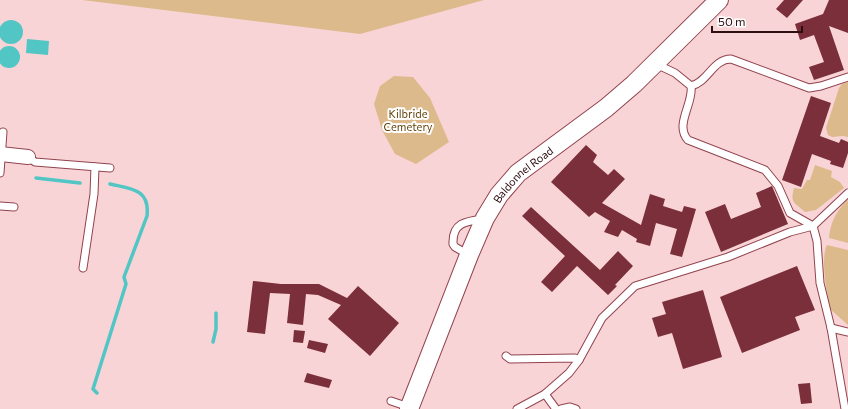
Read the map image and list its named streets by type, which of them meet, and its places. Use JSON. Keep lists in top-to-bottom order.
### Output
{
  "streets": {
    "street": ["Baldonnel Road"]
  },
  "parks": ["Kilbride Cemetery"],
  "scale_bar": "50 m"
}
